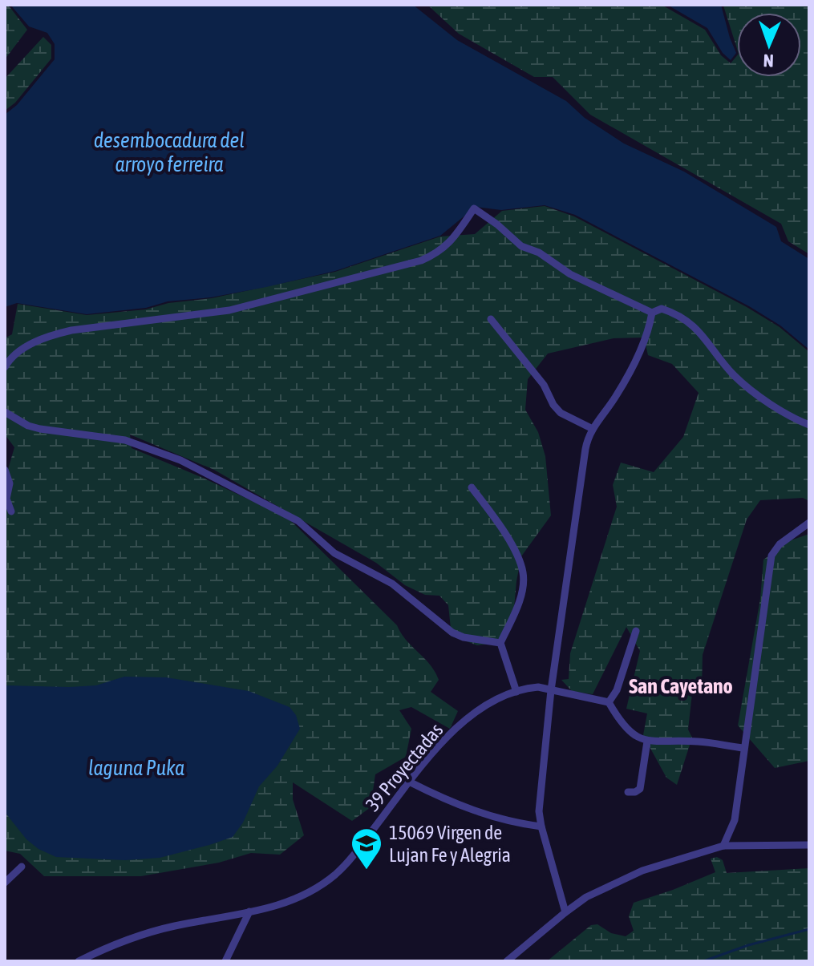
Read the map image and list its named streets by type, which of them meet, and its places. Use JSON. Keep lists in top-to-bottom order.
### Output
{
  "streets": {
    "street": ["39 Proyectadas"]
  },
  "districts": ["San Cayetano"],
  "water": ["desembocadura del arroyo ferreira", "laguna Puka"],
  "places": {
    "school or university": ["15069 Virgen de Lujan Fe y Alegria"]
  },
  "north": "bottom"
}
